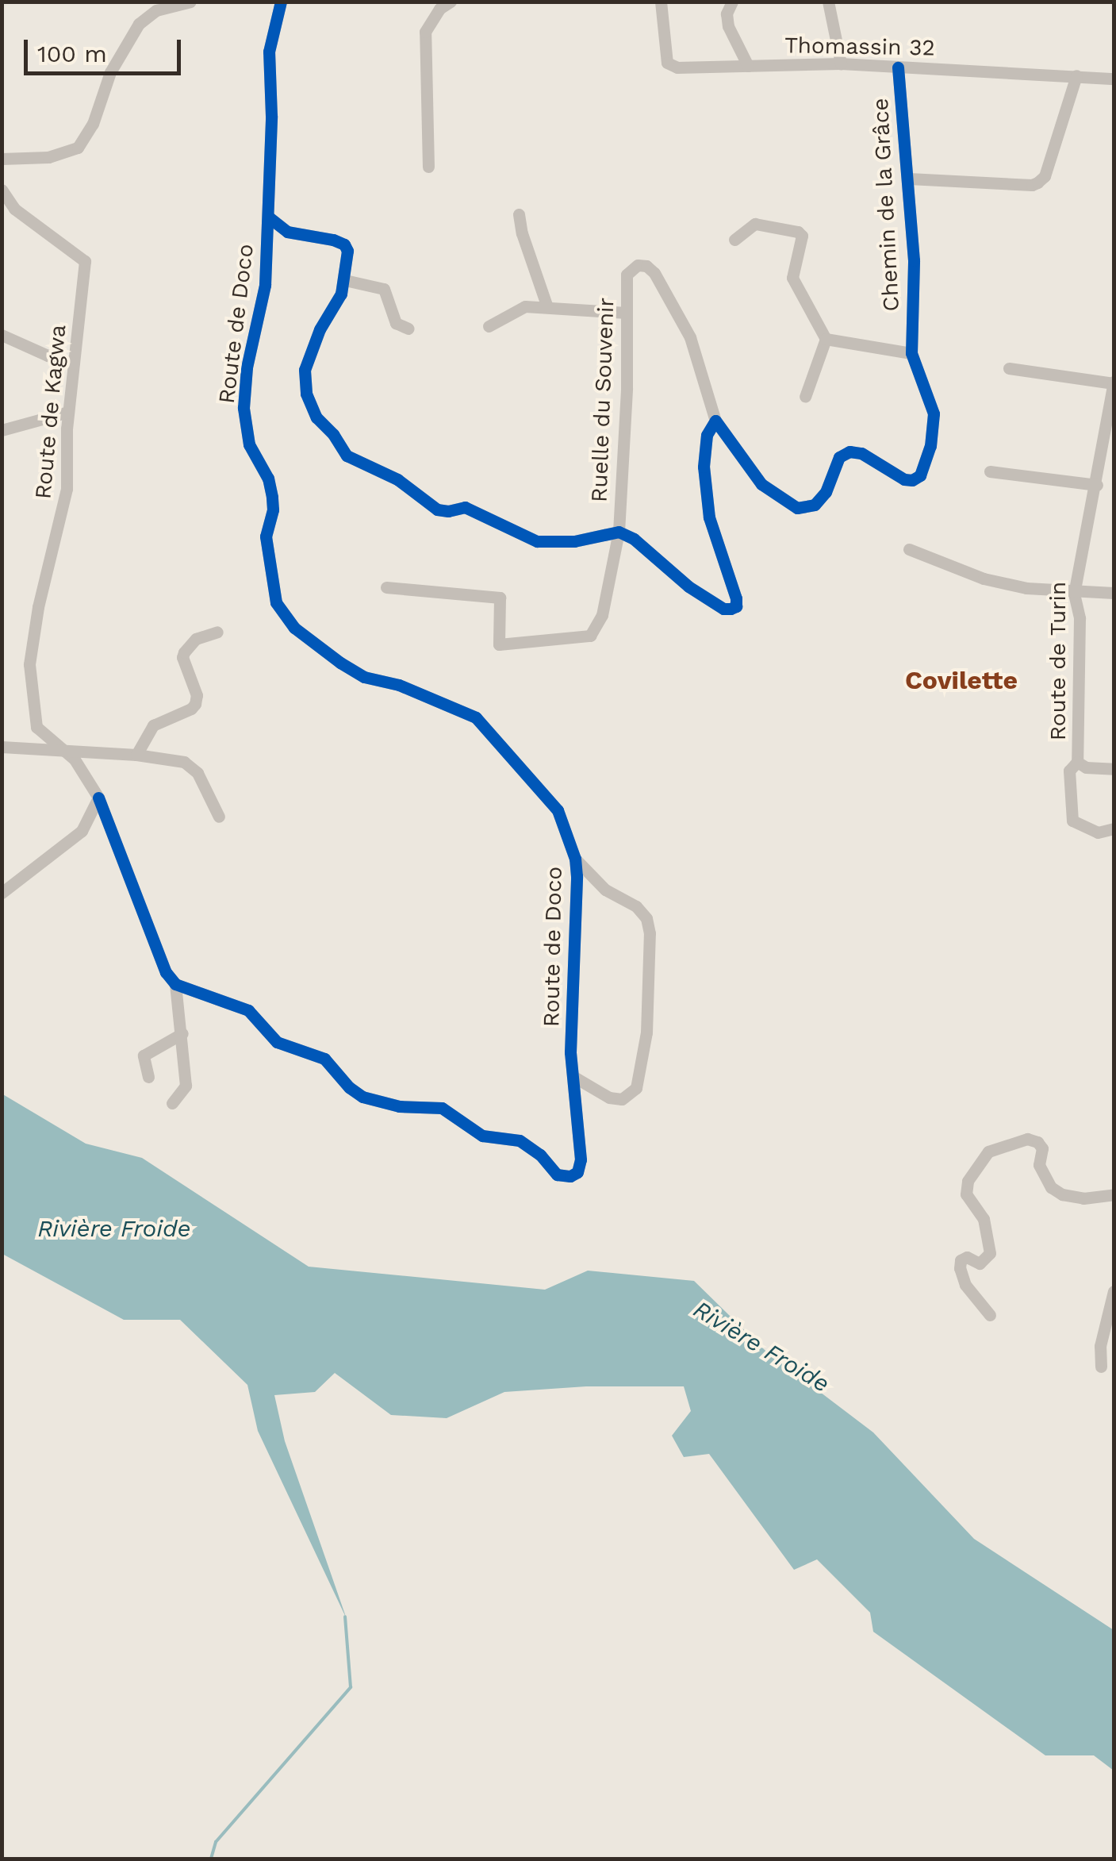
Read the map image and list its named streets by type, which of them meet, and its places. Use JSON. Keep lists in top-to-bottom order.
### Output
{
  "streets": {
    "street": [
      "Thomassin 32",
      "Chemin de la Grâce",
      "Route de Doco",
      "Ruelle du Souvenir",
      "Route de Kagwa",
      "Route de Turin"
    ]
  },
  "crossings": [
    ["Thomassin 32", "Chemin de la Grâce"],
    ["Chemin de la Grâce", "Ruelle du Souvenir"]
  ],
  "districts": ["Covilette"],
  "water": ["Rivière Froide"],
  "scale_bar": "100 m"
}
